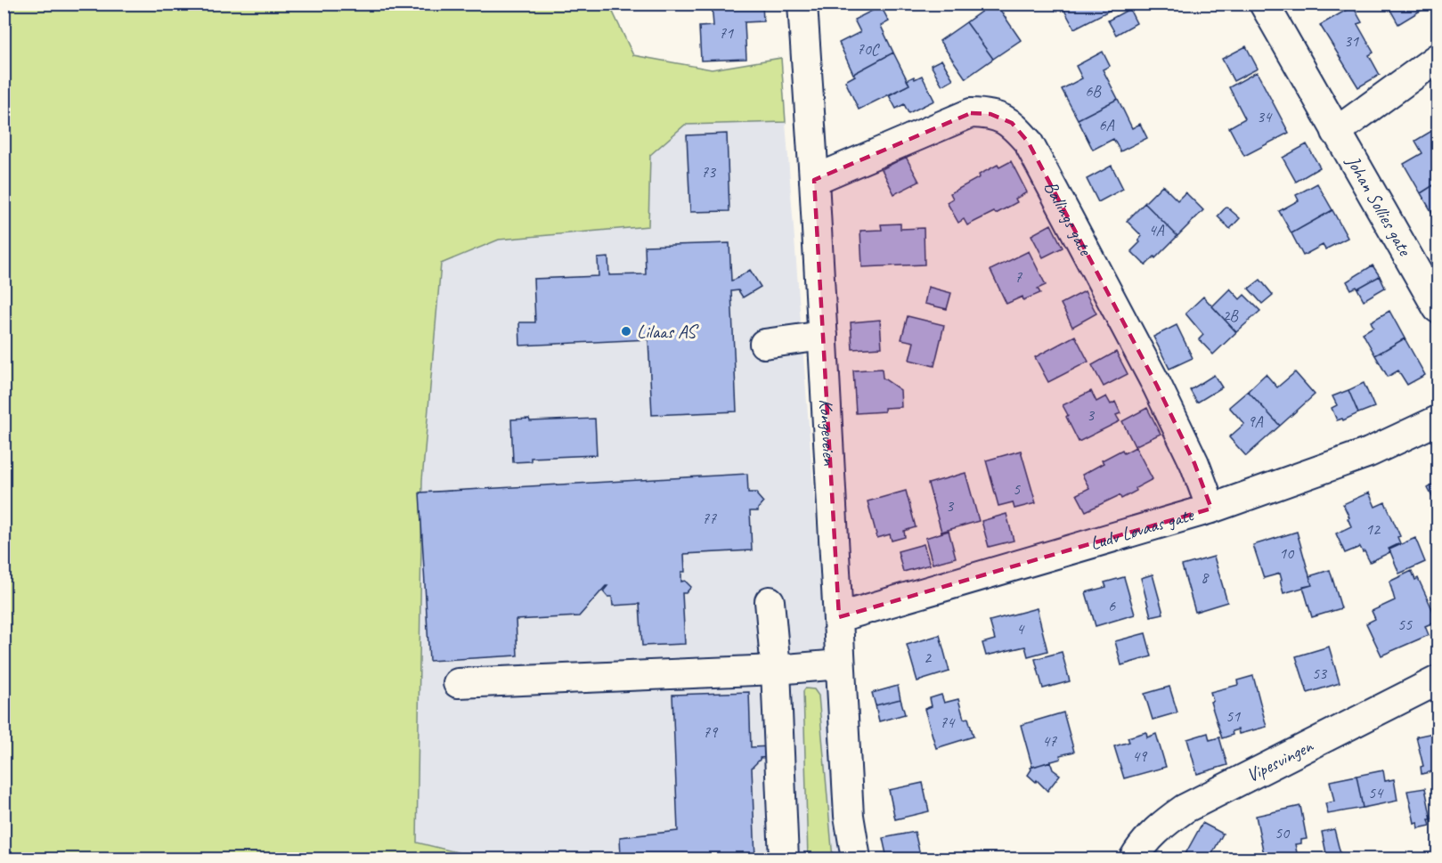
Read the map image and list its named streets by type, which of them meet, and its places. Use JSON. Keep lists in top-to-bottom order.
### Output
{
  "streets": {
    "street": [
      "Johan Sollies gate",
      "Ballings gate",
      "Kongeveien",
      "Ludv Løvaas gate",
      "Vipesvingen"
    ]
  },
  "crossings": [
    ["Ballings gate", "Kongeveien"],
    ["Ballings gate", "Ludv Løvaas gate"],
    ["Kongeveien", "Ludv Løvaas gate"]
  ],
  "places": ["Lilaas AS"],
  "house_numbers": [
    "71",
    "31",
    "70C",
    "6B",
    "34",
    "6A",
    "73",
    "4A",
    "7",
    "2B",
    "3",
    "9A",
    "5",
    "3",
    "77",
    "12",
    "10",
    "8",
    "6",
    "55",
    "4",
    "2",
    "53",
    "51",
    "74",
    "79",
    "47",
    "49",
    "54",
    "50"
  ]
}
